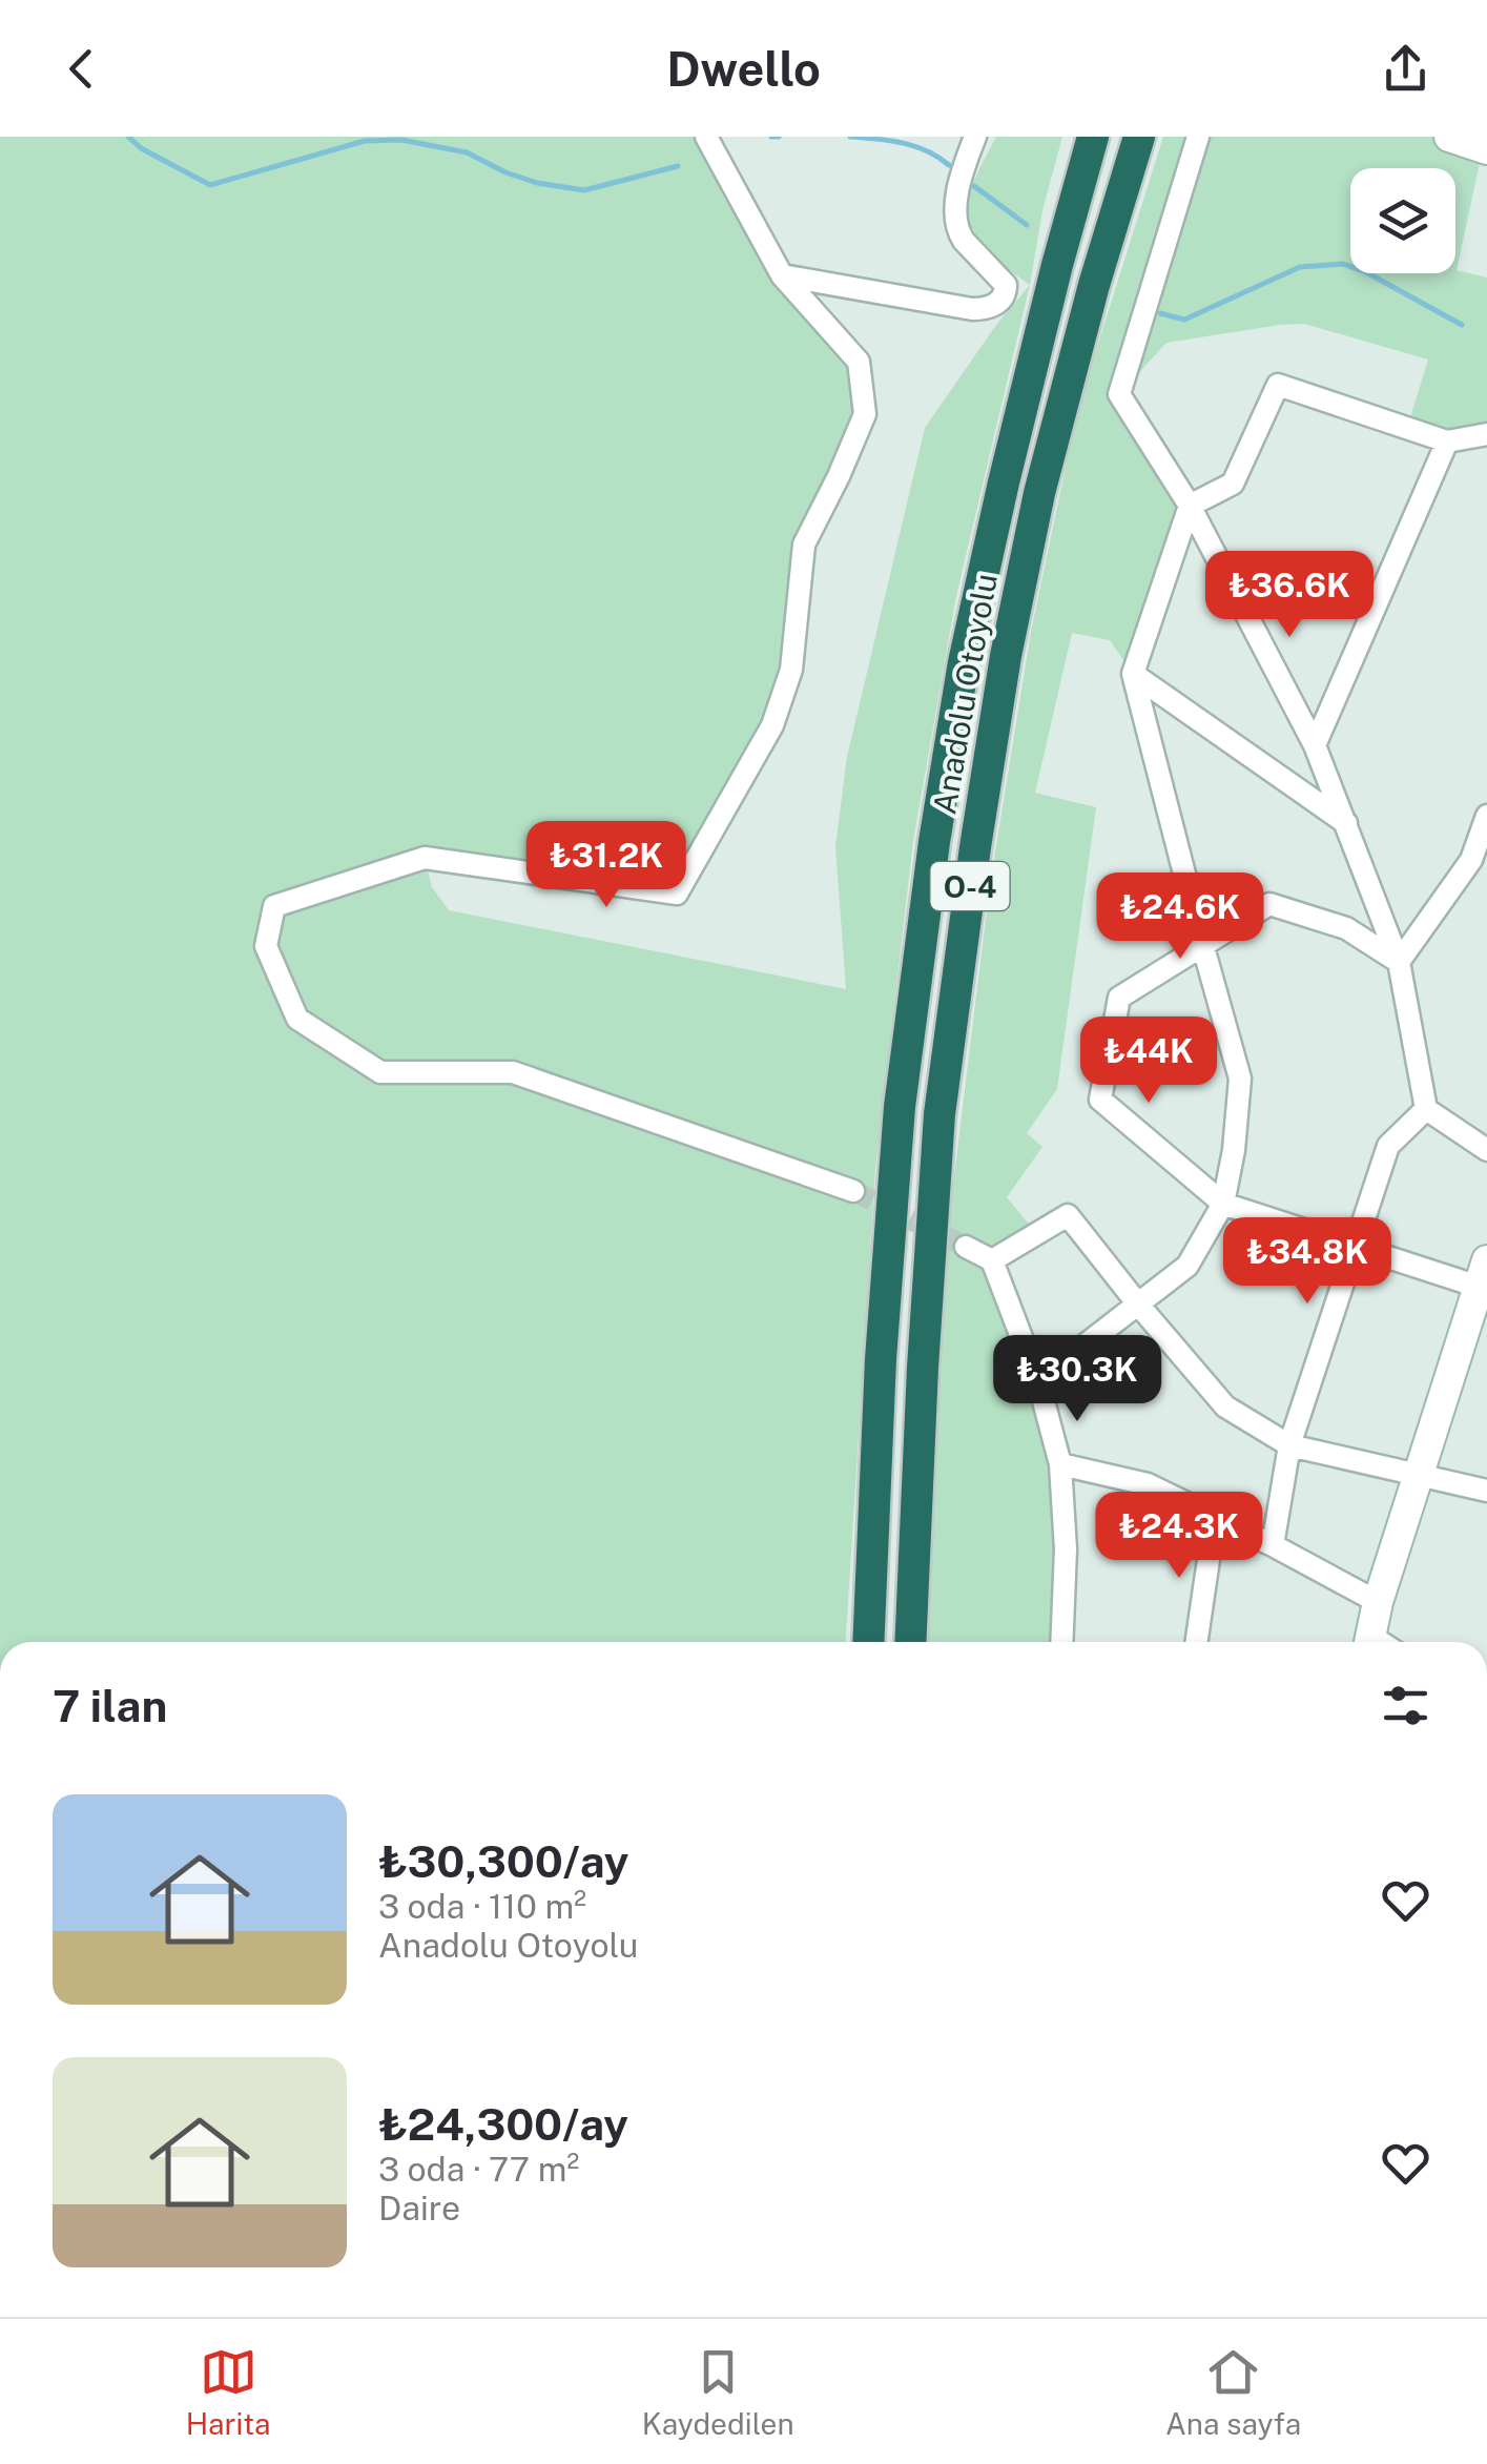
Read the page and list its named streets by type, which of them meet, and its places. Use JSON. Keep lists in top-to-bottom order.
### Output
{
  "streets": {
    "highway": ["Anadolu Otoyolu", "O-4"]
  },
  "page": {
    "header": "Dwello",
    "price": [
      "₺36.6K",
      "₺31.2K",
      "₺24.6K",
      "₺44K",
      "₺34.8K",
      "₺30.3K",
      "₺24.3K"
    ],
    "heading": "7 ilan",
    "list": [
      {
        "name": "₺30,300/ay",
        "note": "3 oda · 110 m² · Anadolu Otoyolu"
      },
      {
        "name": "₺24,300/ay",
        "note": "3 oda · 77 m² · Daire"
      }
    ],
    "tabs": ["Harita", "Kaydedilen", "Ana sayfa"]
  }
}
